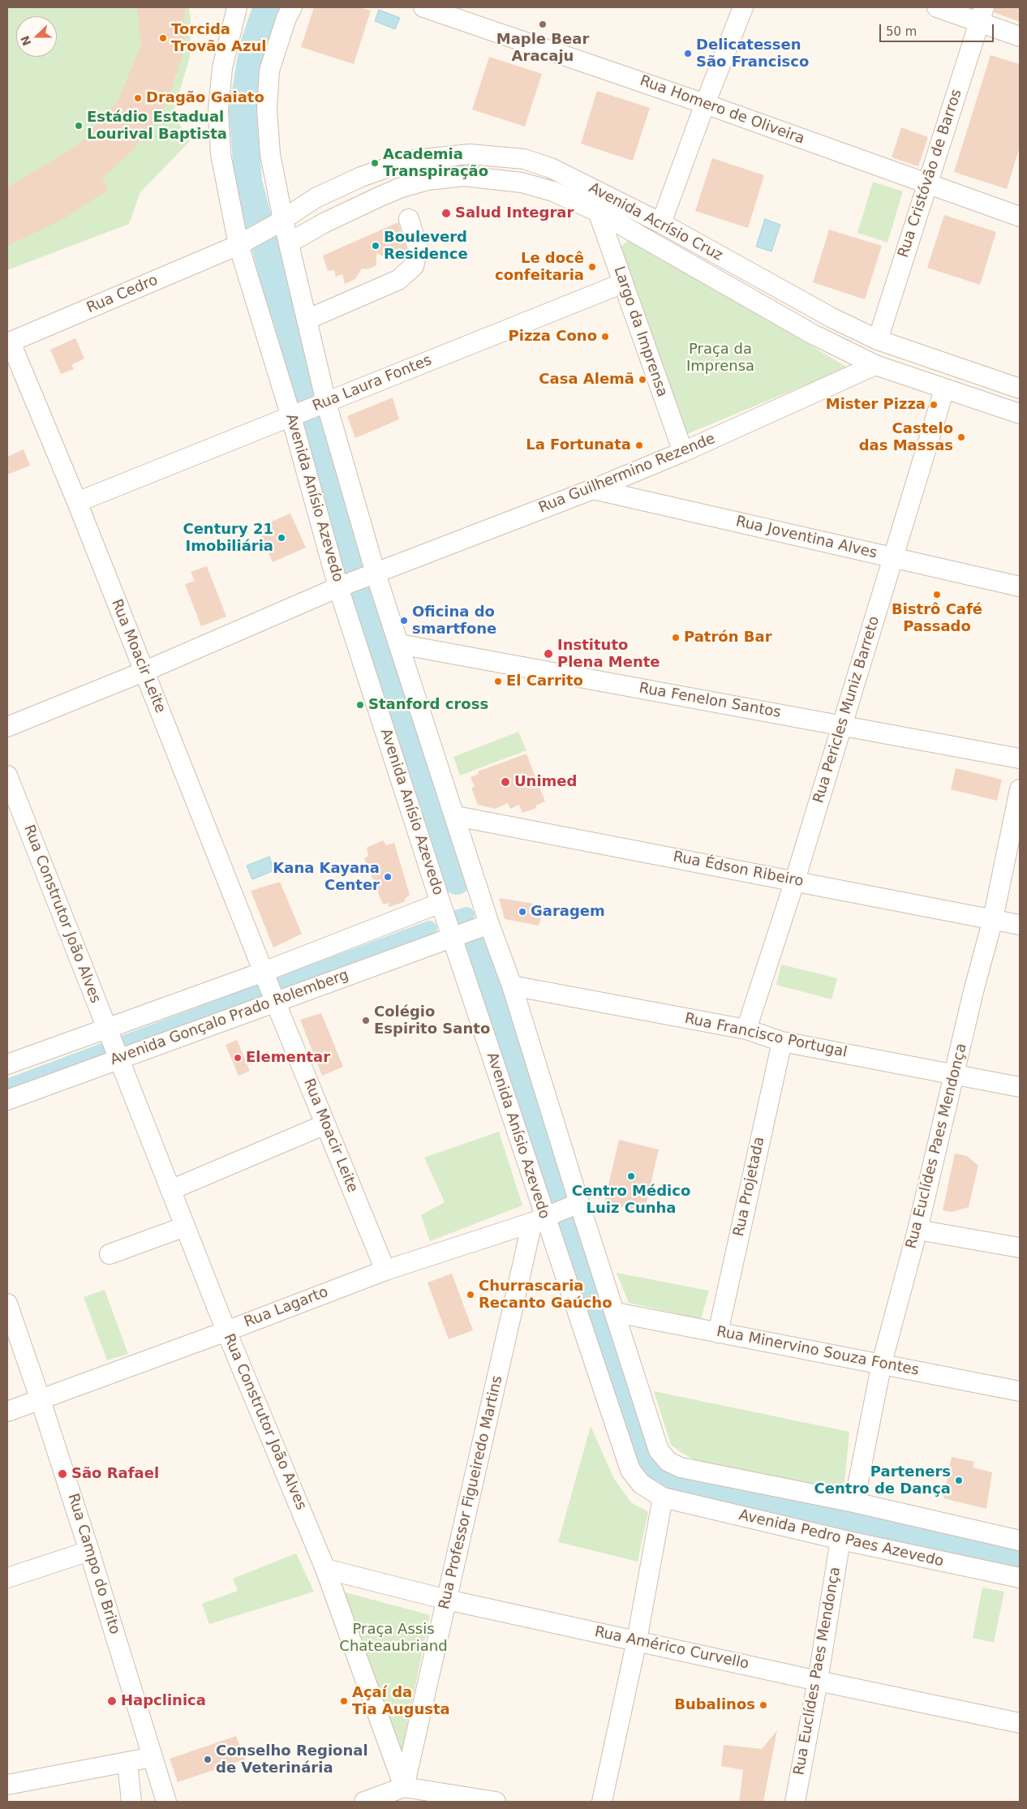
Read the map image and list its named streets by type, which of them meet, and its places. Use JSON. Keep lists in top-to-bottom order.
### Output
{
  "streets": {
    "street": [
      "Rua Homero de Oliveira",
      "Rua Cristóvão de Barros",
      "Avenida Acrísio Cruz",
      "Rua Cedro",
      "Largo da Imprensa",
      "Rua Laura Fontes",
      "Rua Guilhermino Rezende",
      "Avenida Anísio Azevedo",
      "Rua Joventina Alves",
      "Rua Moacir Leite",
      "Rua Fenelon Santos",
      "Rua Pericles Muniz Barreto",
      "Rua Édson Ribeiro",
      "Rua Construtor João Alves",
      "Avenida Gonçalo Prado Rolemberg",
      "Rua Francisco Portugal",
      "Rua Euclídes Paes Mendonça",
      "Rua Projetada",
      "Rua Lagarto",
      "Rua Minervino Souza Fontes",
      "Rua Professor Figueiredo Martins",
      "Avenida Pedro Paes Azevedo",
      "Rua Campo do Brito",
      "Rua Américo Curvello"
    ]
  },
  "crossings": [
    ["Rua Homero de Oliveira", "Rua Cristóvão de Barros"],
    ["Rua Cristóvão de Barros", "Avenida Acrísio Cruz"],
    ["Avenida Acrísio Cruz", "Rua Cedro"],
    ["Avenida Acrísio Cruz", "Largo da Imprensa"],
    ["Avenida Acrísio Cruz", "Rua Guilhermino Rezende"],
    ["Avenida Acrísio Cruz", "Avenida Anísio Azevedo"],
    ["Avenida Acrísio Cruz", "Rua Pericles Muniz Barreto"],
    ["Rua Cedro", "Avenida Anísio Azevedo"],
    ["Rua Cedro", "Rua Moacir Leite"],
    ["Largo da Imprensa", "Rua Laura Fontes"],
    ["Largo da Imprensa", "Rua Guilhermino Rezende"],
    ["Rua Laura Fontes", "Avenida Anísio Azevedo"],
    ["Rua Laura Fontes", "Rua Moacir Leite"],
    ["Rua Guilhermino Rezende", "Avenida Anísio Azevedo"],
    ["Rua Guilhermino Rezende", "Rua Joventina Alves"],
    ["Avenida Anísio Azevedo", "Rua Fenelon Santos"],
    ["Avenida Anísio Azevedo", "Rua Édson Ribeiro"],
    ["Avenida Anísio Azevedo", "Avenida Gonçalo Prado Rolemberg"],
    ["Avenida Anísio Azevedo", "Rua Francisco Portugal"],
    ["Avenida Anísio Azevedo", "Rua Euclídes Paes Mendonça"],
    ["Avenida Anísio Azevedo", "Rua Lagarto"],
    ["Avenida Anísio Azevedo", "Rua Minervino Souza Fontes"],
    ["Avenida Anísio Azevedo", "Rua Professor Figueiredo Martins"],
    ["Avenida Anísio Azevedo", "Avenida Pedro Paes Azevedo"],
    ["Rua Joventina Alves", "Rua Pericles Muniz Barreto"],
    ["Rua Moacir Leite", "Avenida Gonçalo Prado Rolemberg"],
    ["Rua Moacir Leite", "Rua Lagarto"],
    ["Rua Fenelon Santos", "Rua Pericles Muniz Barreto"],
    ["Rua Pericles Muniz Barreto", "Rua Édson Ribeiro"],
    ["Rua Pericles Muniz Barreto", "Rua Francisco Portugal"],
    ["Rua Édson Ribeiro", "Rua Euclídes Paes Mendonça"],
    ["Rua Construtor João Alves", "Avenida Gonçalo Prado Rolemberg"],
    ["Rua Construtor João Alves", "Rua Lagarto"],
    ["Rua Construtor João Alves", "Rua Professor Figueiredo Martins"],
    ["Rua Construtor João Alves", "Rua Américo Curvello"],
    ["Rua Francisco Portugal", "Rua Euclídes Paes Mendonça"],
    ["Rua Francisco Portugal", "Rua Projetada"],
    ["Rua Euclídes Paes Mendonça", "Rua Minervino Souza Fontes"],
    ["Rua Euclídes Paes Mendonça", "Avenida Pedro Paes Azevedo"],
    ["Rua Euclídes Paes Mendonça", "Rua Américo Curvello"],
    ["Rua Projetada", "Rua Minervino Souza Fontes"],
    ["Rua Lagarto", "Rua Professor Figueiredo Martins"],
    ["Rua Lagarto", "Rua Campo do Brito"],
    ["Rua Professor Figueiredo Martins", "Rua Américo Curvello"]
  ],
  "parks": ["Praça da Imprensa", "Praça Assis Chateaubriand"],
  "places": [
    "Maple Bear Aracaju",
    "Torcida Trovão Azul",
    "Delicatessen São Francisco",
    "Dragão Gaiato",
    "Estádio Estadual Lourival Baptista",
    "Academia Transpiração",
    "Salud Integrar",
    "Bouleverd Residence",
    "Le docê confeitaria",
    "Pizza Cono",
    "Casa Alemã",
    "Mister Pizza",
    "Castelo das Massas",
    "La Fortunata",
    "Century 21 Imobiliária",
    "Bistrô Café Passado",
    "Oficina do smartfone",
    "Patrón Bar",
    "Instituto Plena Mente",
    "El Carrito",
    "Stanford cross",
    "Unimed",
    "Kana Kayana Center",
    "Garagem",
    "Colégio Espirito Santo",
    "Elementar",
    "Centro Médico Luiz Cunha",
    "Churrascaria Recanto Gaúcho",
    "São Rafael",
    "Parteners Centro de Dança",
    "Hapclinica",
    "Açaí da Tia Augusta",
    "Bubalinos",
    "Conselho Regional de Veterinária"
  ],
  "scale_bar": "50 m",
  "north": "left"
}
